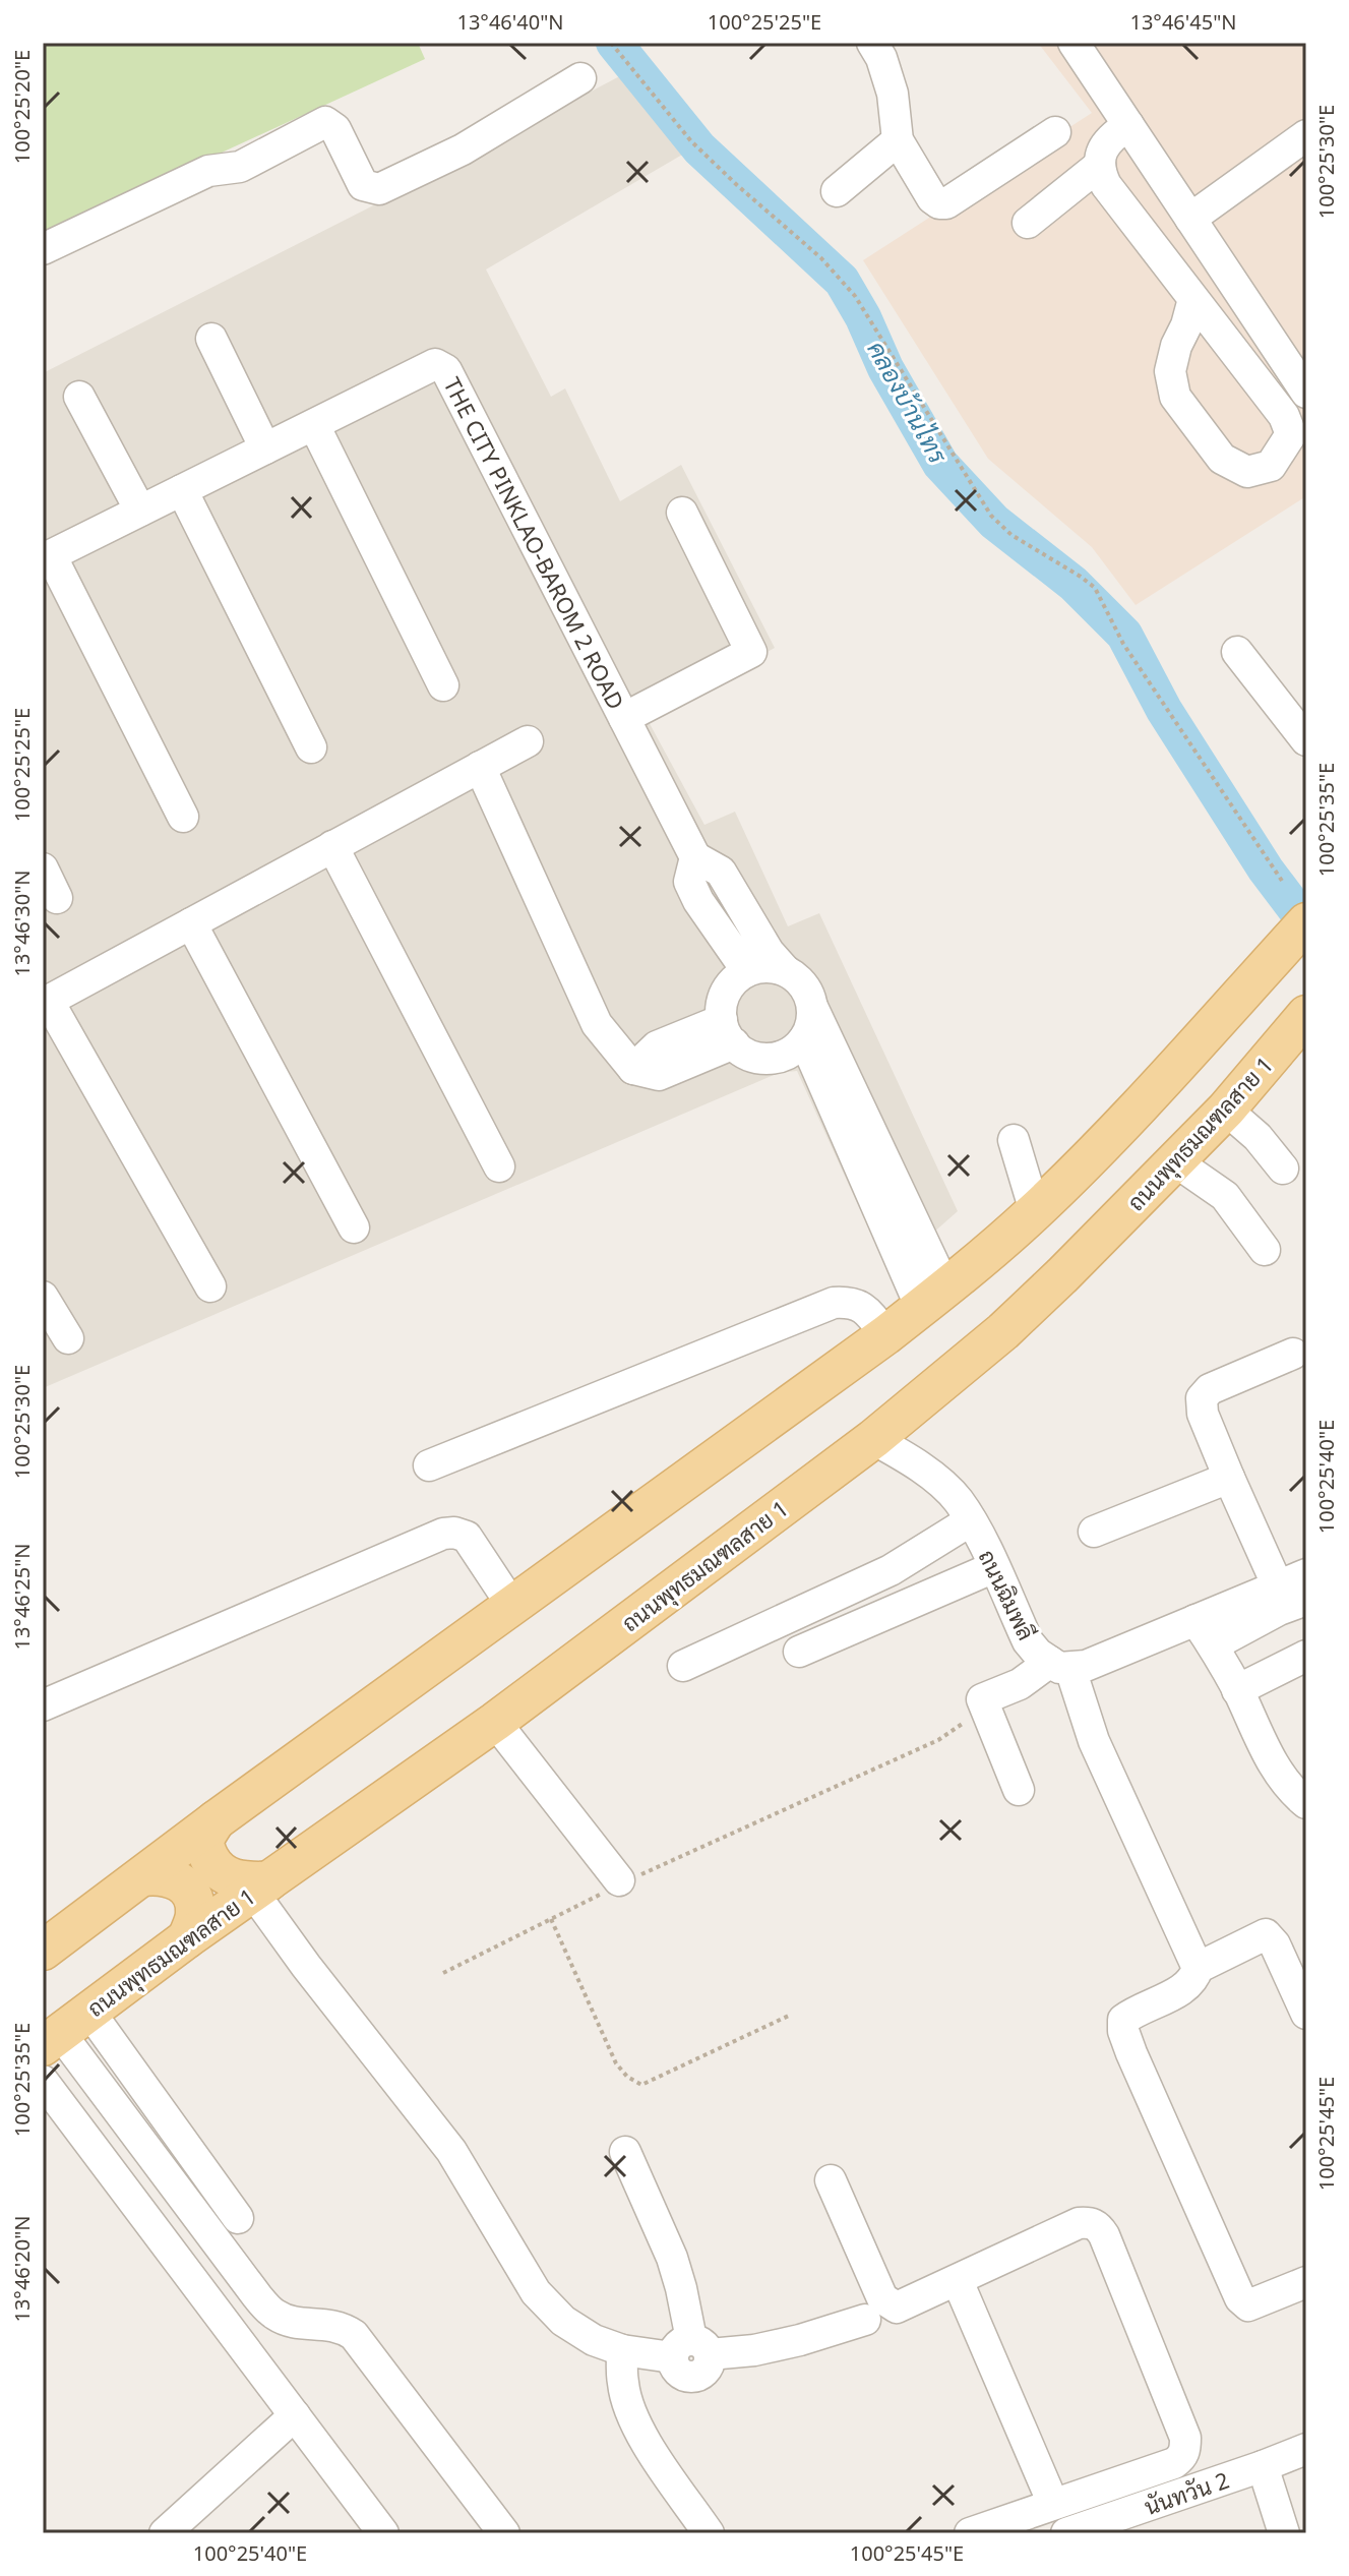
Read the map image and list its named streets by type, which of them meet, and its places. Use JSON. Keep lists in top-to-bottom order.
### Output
{
  "streets": {
    "main road": ["ถนนพุทธมณฑลสาย 1"],
    "street": ["THE CITY PINKLAO-BAROM 2 ROAD", "ถนนฉิมพลี", "นันทวัน 2"]
  },
  "crossings": [
    ["ถนนพุทธมณฑลสาย 1", "ถนนฉิมพลี"]
  ],
  "water": ["คลองบ้านไทร"],
  "coordinates": [
    "13°46'40\"N",
    "100°25'25\"E",
    "13°46'45\"N",
    "100°25'20\"E",
    "100°25'30\"E",
    "100°25'35\"E",
    "13°46'30\"N",
    "100°25'40\"E",
    "13°46'25\"N",
    "100°25'45\"E",
    "13°46'20\"N"
  ]
}
